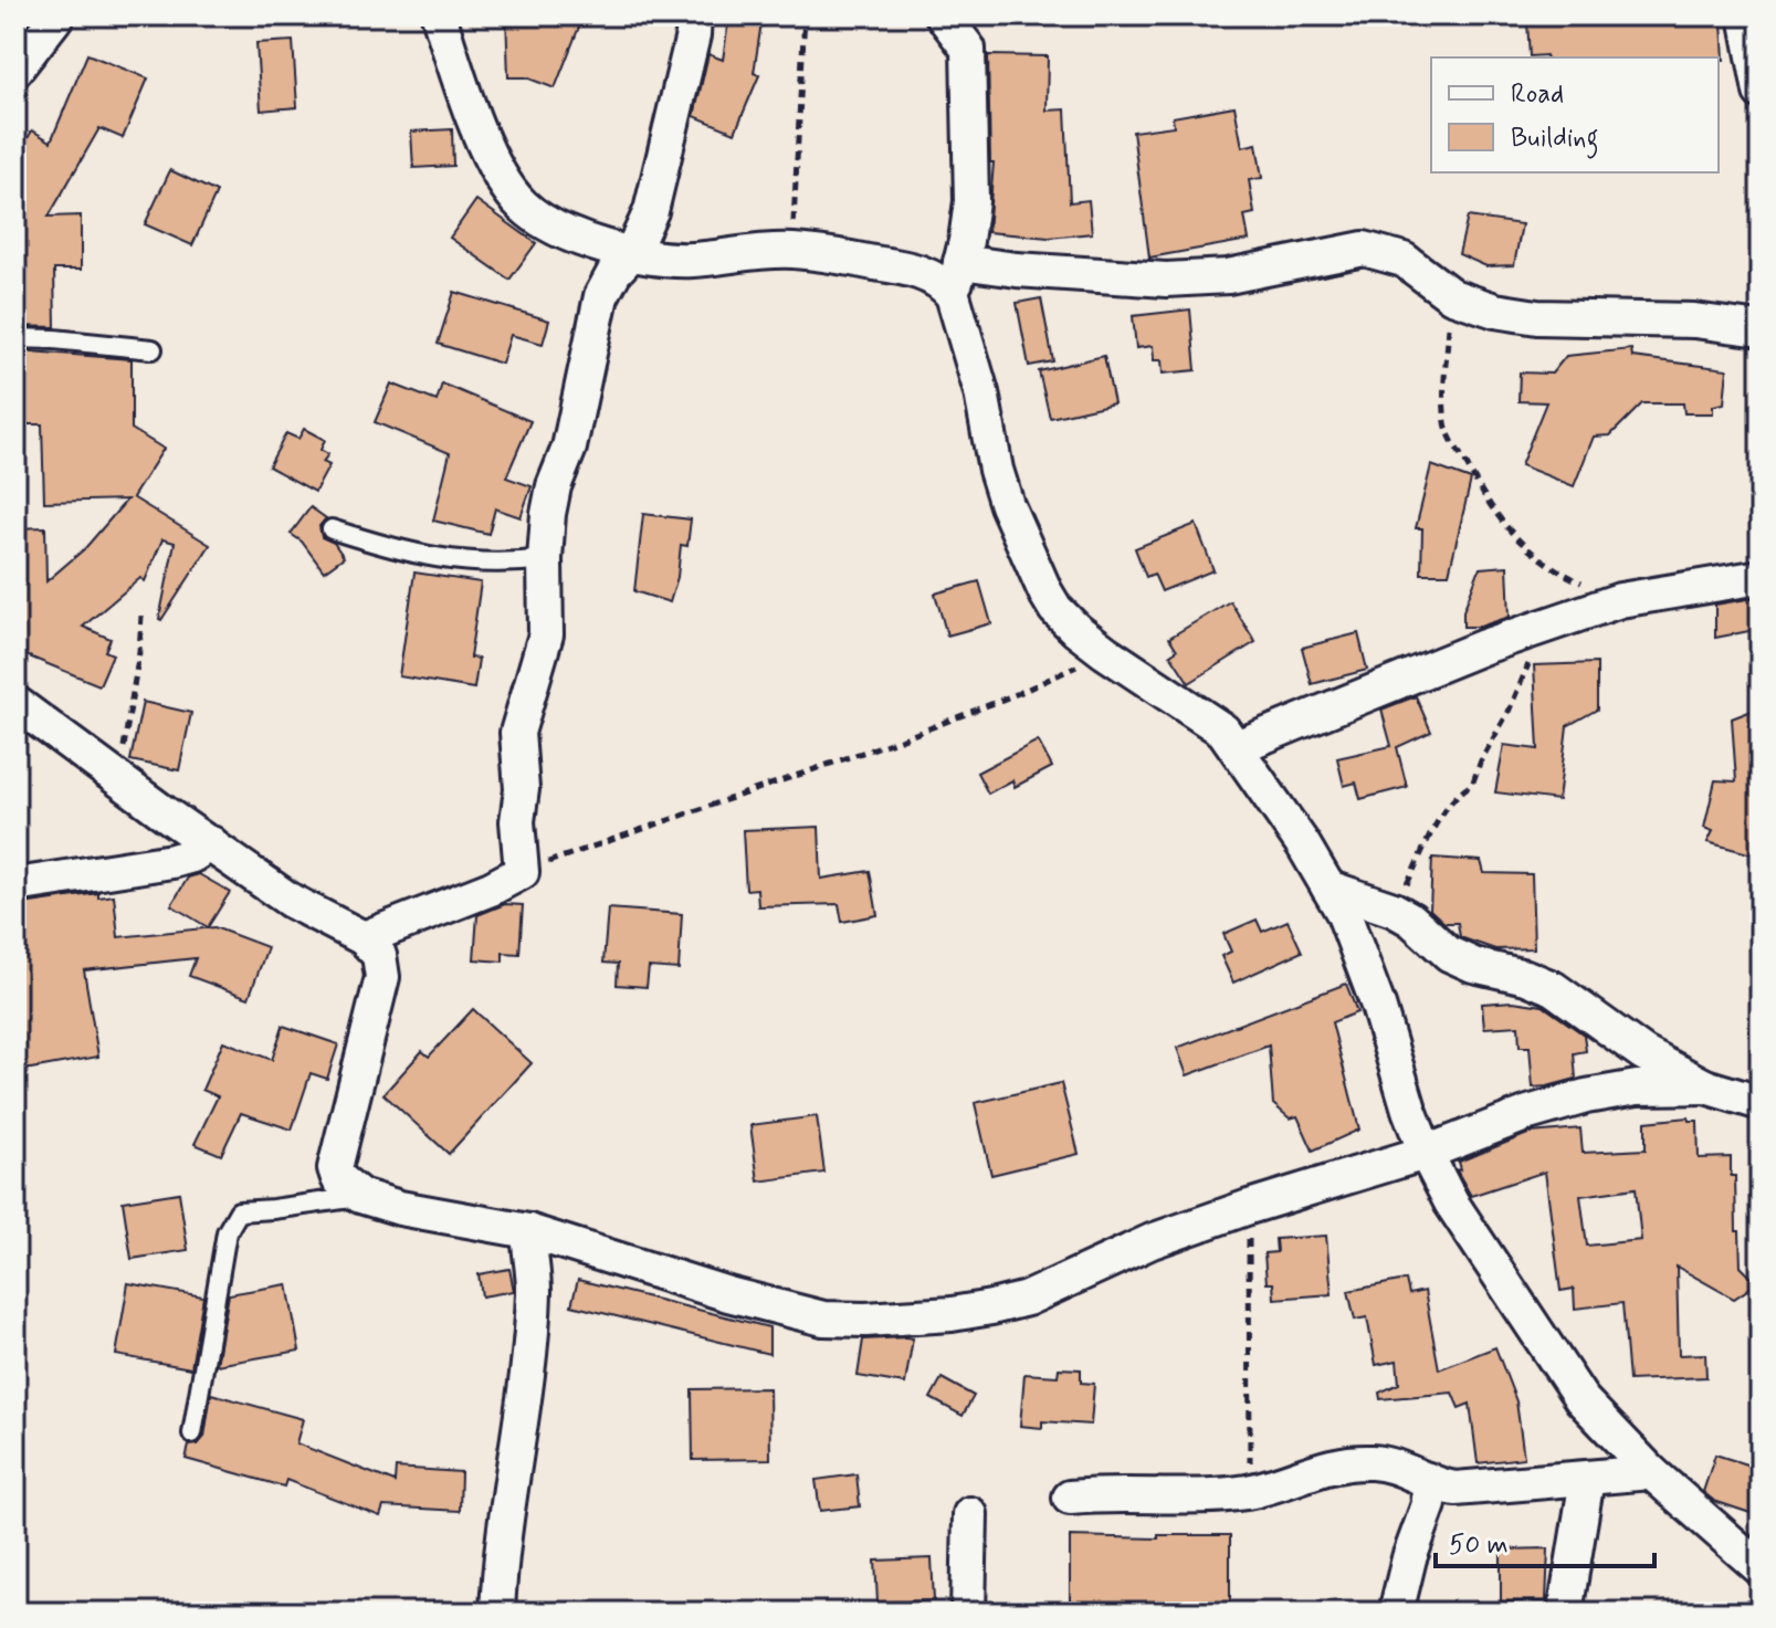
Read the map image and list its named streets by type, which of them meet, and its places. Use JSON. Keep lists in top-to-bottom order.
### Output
{
  "legend": ["Road", "Building"],
  "scale_bar": "50 m"
}
